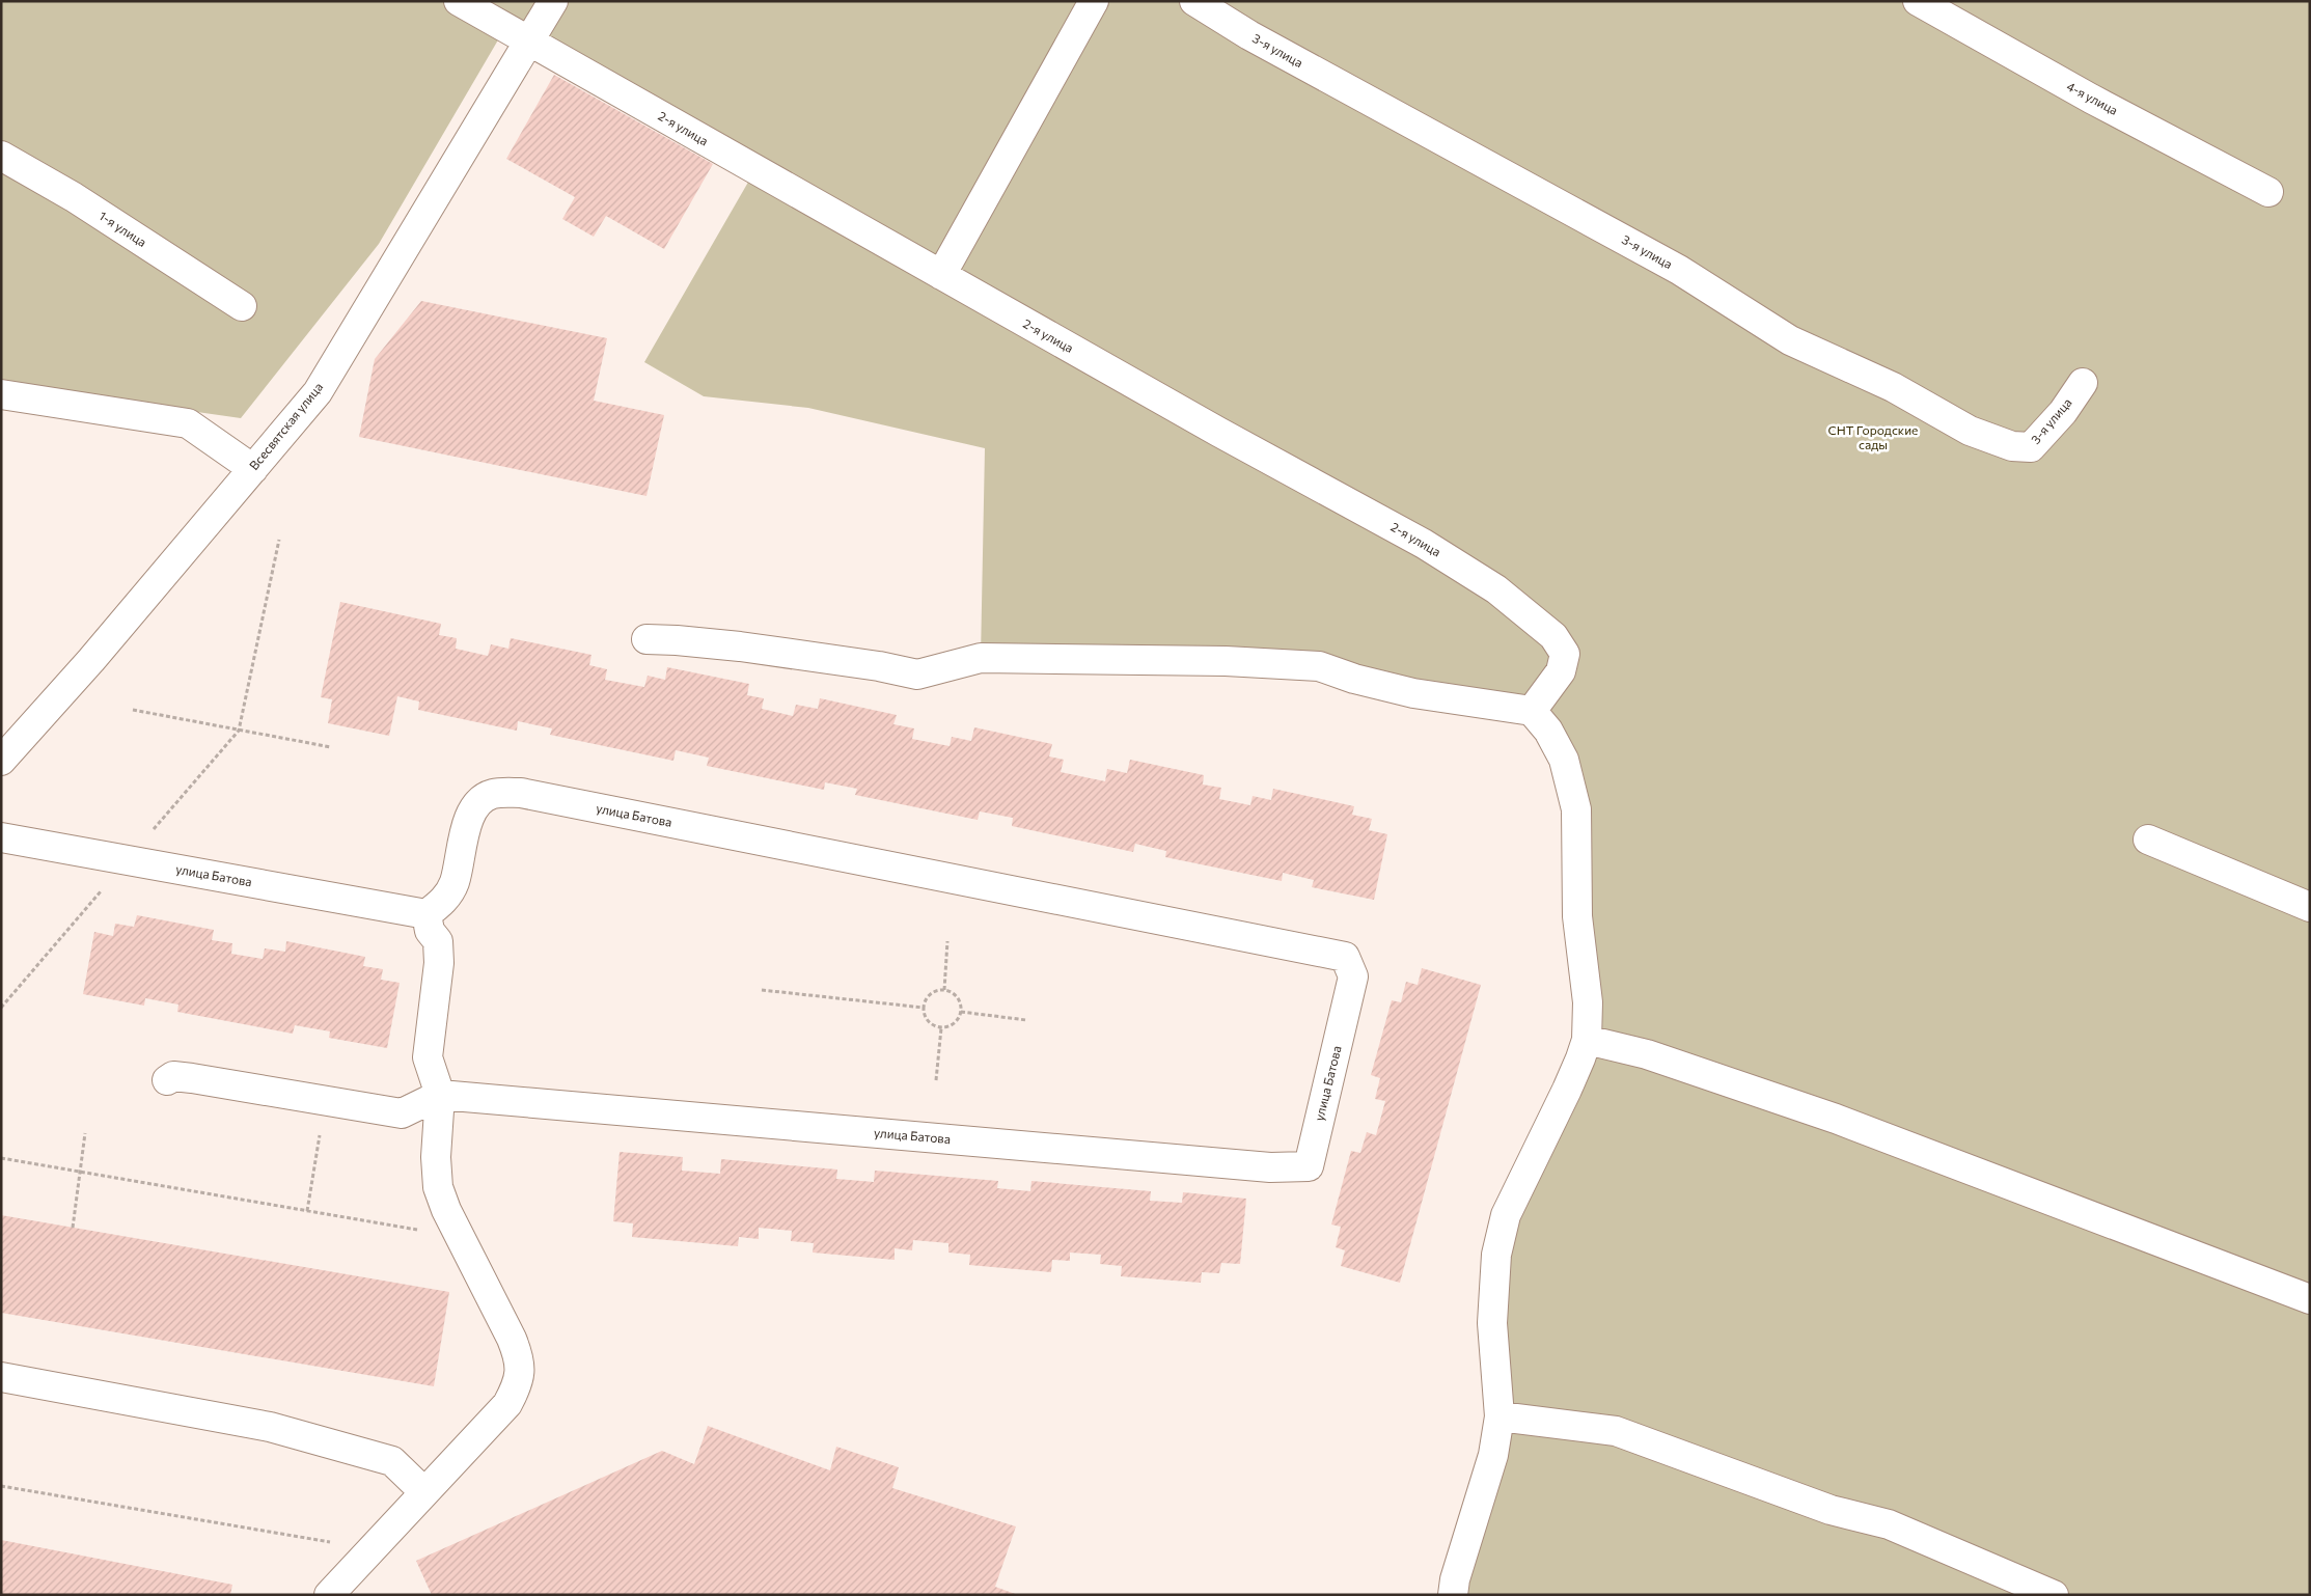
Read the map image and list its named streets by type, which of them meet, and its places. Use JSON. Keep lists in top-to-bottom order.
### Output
{
  "streets": {
    "street": [
      "3-я улица",
      "4-я улица",
      "2-я улица",
      "1-я улица",
      "Всесвятская улица",
      "улица Батова"
    ]
  },
  "crossings": [
    ["2-я улица", "Всесвятская улица"]
  ],
  "parks": ["СНТ Городские сады"]
}
